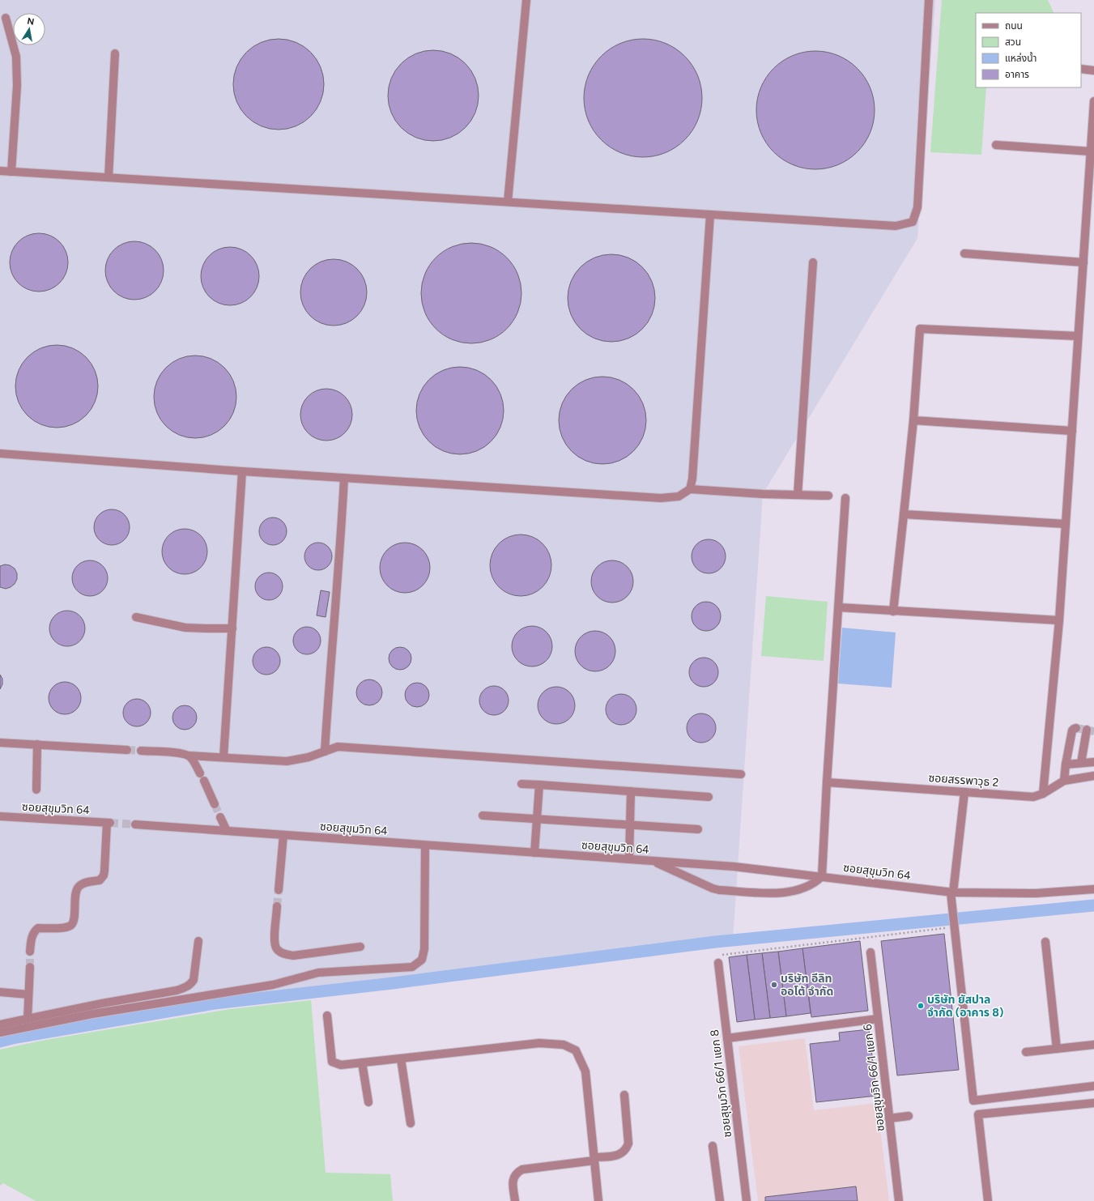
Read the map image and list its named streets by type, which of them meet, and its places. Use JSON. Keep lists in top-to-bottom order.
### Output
{
  "streets": {
    "street": [
      "ซอยสรรพาวุธ 2",
      "ซอยสุขุมวิท 64",
      "ซอยสุขุมวิท 66/1 แยก 6",
      "ซอยสุขุมวิท 66/1 แยก 8"
    ]
  },
  "places": ["บริษัท อีลิท ออโต้ จำกัด", "บริษัท ยัสปาล จำกัด (อาคาร 8)"],
  "legend": [
    "ถนน",
    "สวน",
    "แหล่งน้ำ",
    "อาคาร"
  ],
  "north": "top"
}
